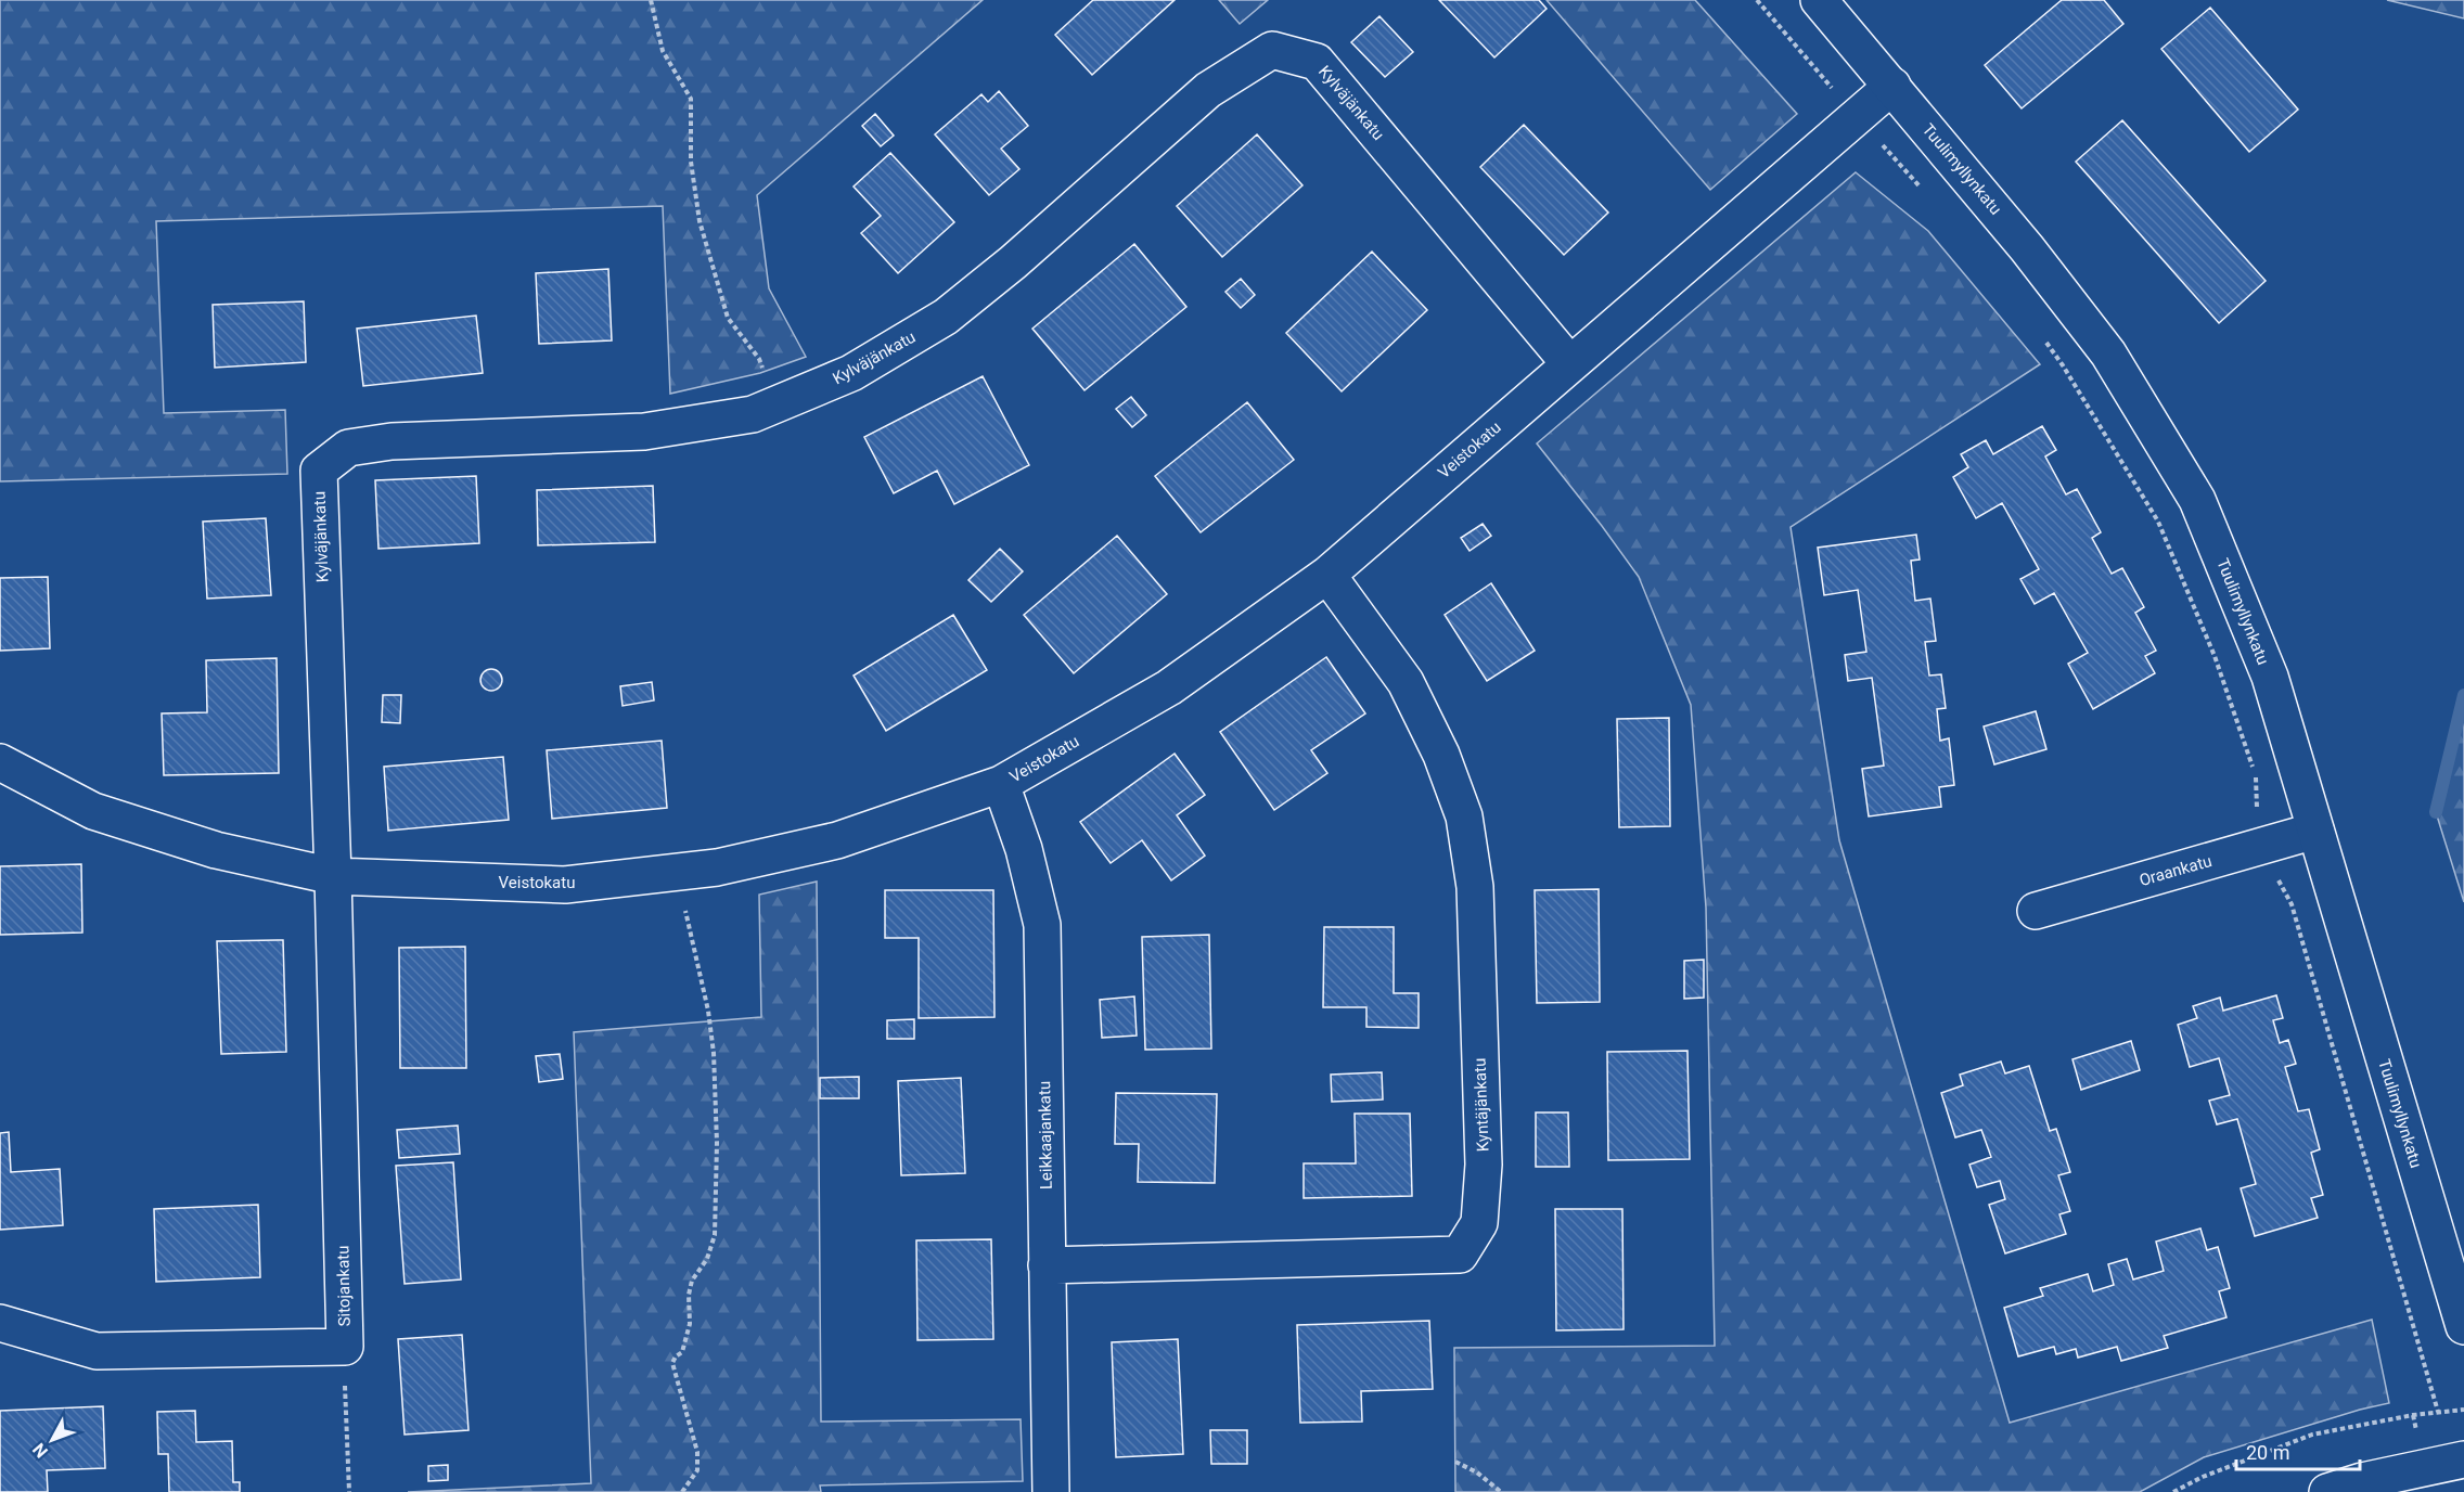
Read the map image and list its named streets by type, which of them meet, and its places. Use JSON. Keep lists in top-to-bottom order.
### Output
{
  "streets": {
    "street": [
      "Kylväjänkatu",
      "Tuulimyllynkatu",
      "Veistokatu",
      "Oraankatu",
      "Kyntäjänkatu",
      "Leikkaajankatu",
      "Sitojankatu"
    ]
  },
  "crossings": [
    ["Kylväjänkatu", "Veistokatu"],
    ["Kylväjänkatu", "Sitojankatu"],
    ["Tuulimyllynkatu", "Veistokatu"],
    ["Tuulimyllynkatu", "Oraankatu"],
    ["Veistokatu", "Kyntäjänkatu"],
    ["Veistokatu", "Leikkaajankatu"],
    ["Veistokatu", "Sitojankatu"],
    ["Kyntäjänkatu", "Leikkaajankatu"]
  ],
  "scale_bar": "20 m",
  "north": "bottom left"
}
